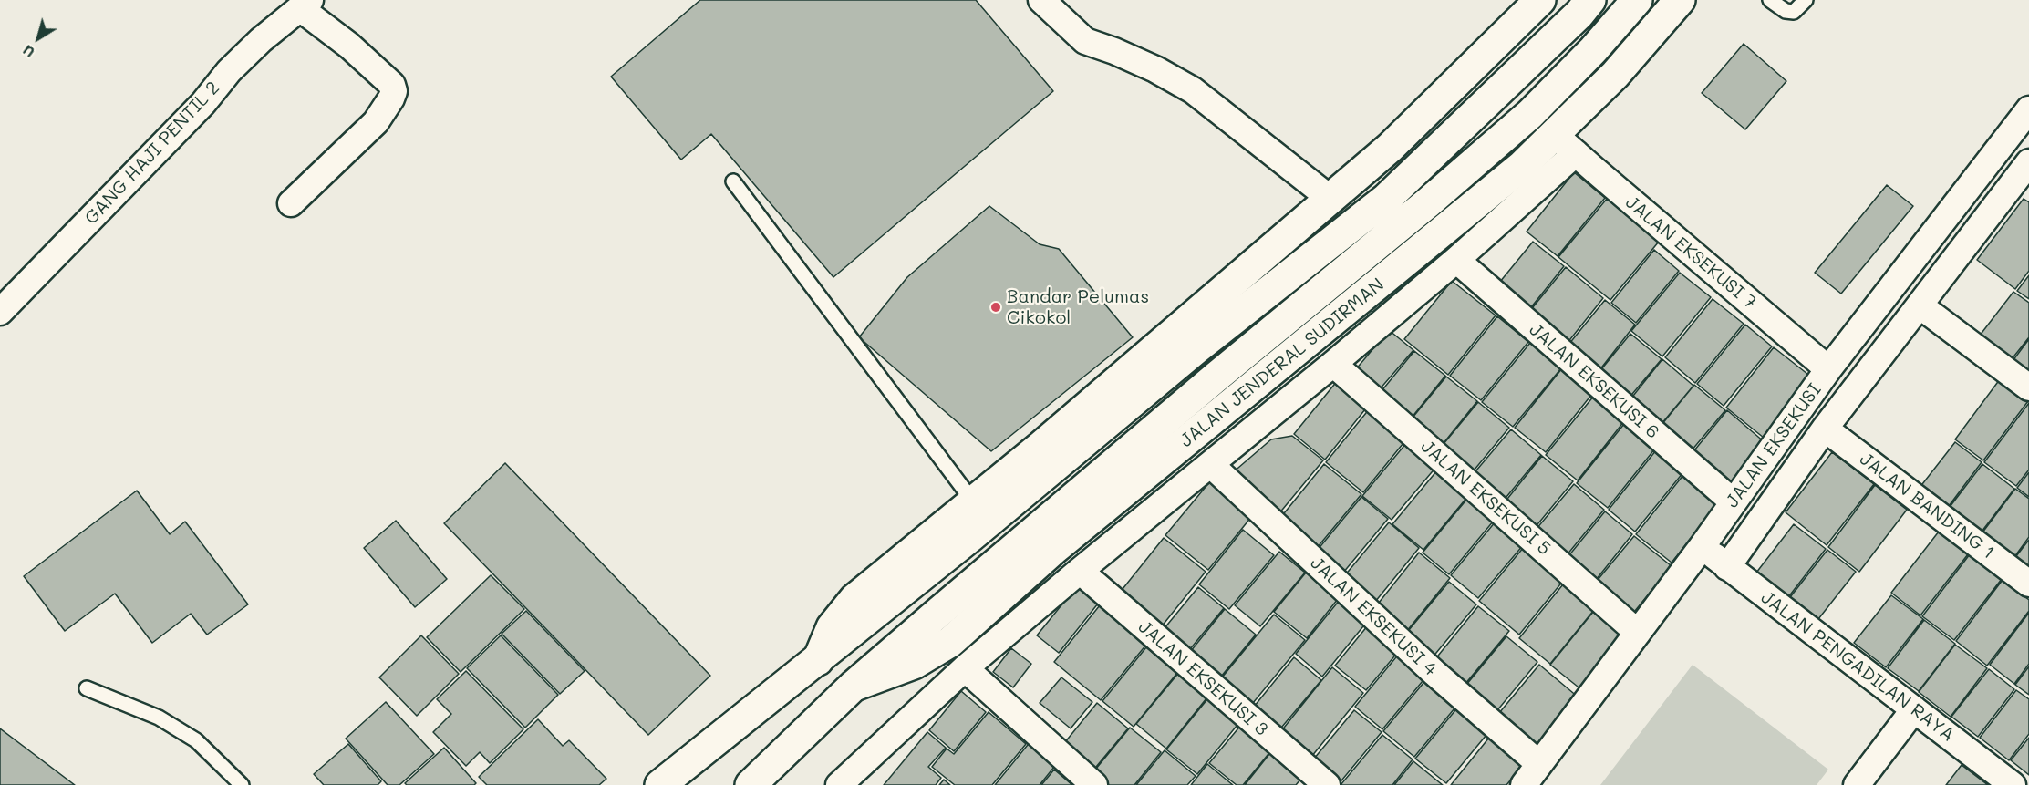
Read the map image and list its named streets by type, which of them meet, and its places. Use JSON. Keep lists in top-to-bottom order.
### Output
{
  "streets": {
    "main road": ["JALAN JENDERAL SUDIRMAN"],
    "street": [
      "GANG HAJI PENTIL 2",
      "JALAN EKSEKUSI 7",
      "JALAN EKSEKUSI 6",
      "JALAN EKSEKUSI",
      "JALAN EKSEKUSI 5",
      "JALAN BANDING 1",
      "JALAN EKSEKUSI 4",
      "JALAN PENGADILAN RAYA",
      "JALAN EKSEKUSI 3"
    ]
  },
  "crossings": [
    ["JALAN EKSEKUSI 7", "JALAN JENDERAL SUDIRMAN"],
    ["JALAN EKSEKUSI 7", "JALAN EKSEKUSI"],
    ["JALAN EKSEKUSI 6", "JALAN EKSEKUSI"],
    ["JALAN EKSEKUSI", "JALAN EKSEKUSI 5"],
    ["JALAN EKSEKUSI", "JALAN BANDING 1"],
    ["JALAN EKSEKUSI", "JALAN EKSEKUSI 4"],
    ["JALAN EKSEKUSI", "JALAN PENGADILAN RAYA"]
  ],
  "places": ["Bandar Pelumas Cikokol"],
  "north": "bottom left"
}
